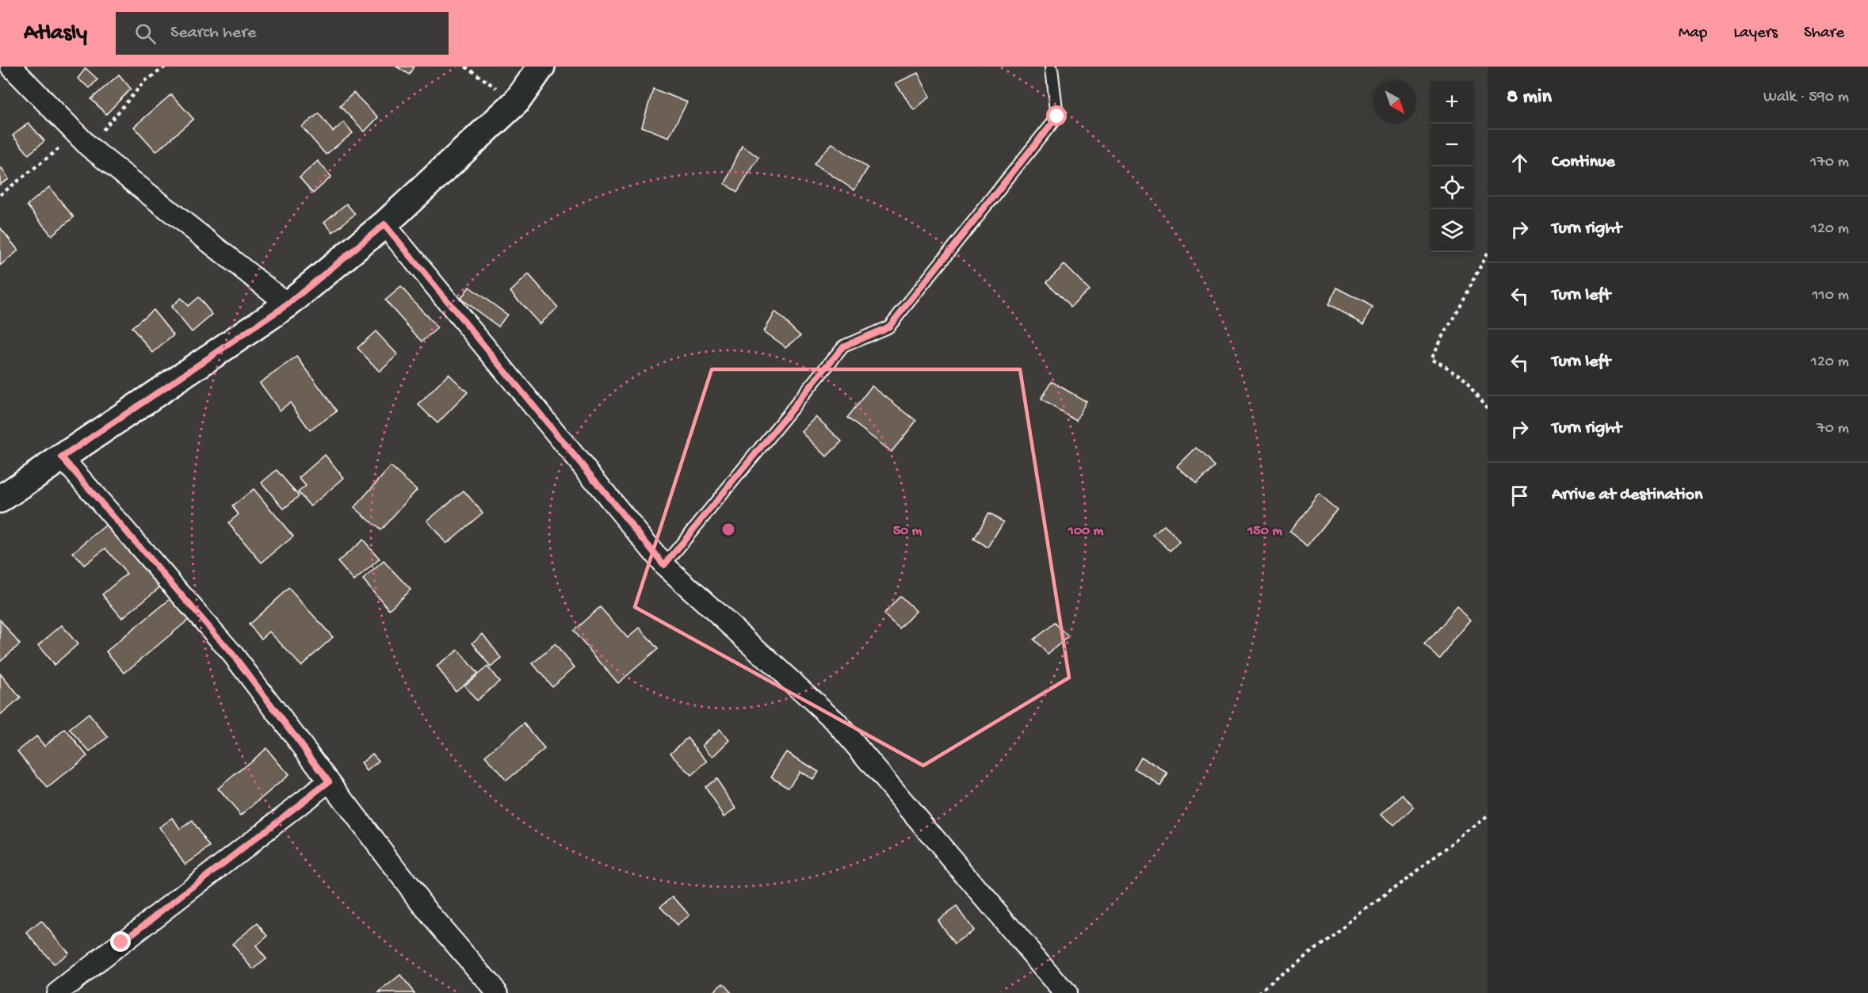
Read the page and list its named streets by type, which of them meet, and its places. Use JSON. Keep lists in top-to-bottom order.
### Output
{
  "north": "bottom right",
  "page": {
    "header": "Atlasly",
    "search": "Search here",
    "nav": ["Map", "Layers", "Share"],
    "heading": ["8 min", "Walk · 590 m"],
    "map_buttons": ["+", "−"],
    "list": [
      ["Continue", "170 m"],
      ["Turn right", "120 m"],
      ["Turn left", "110 m"],
      ["Turn left", "120 m"],
      ["Turn right", "70 m"],
      "Arrive at destination"
    ]
  },
  "rings": ["50 m", "100 m", "150 m"]
}
